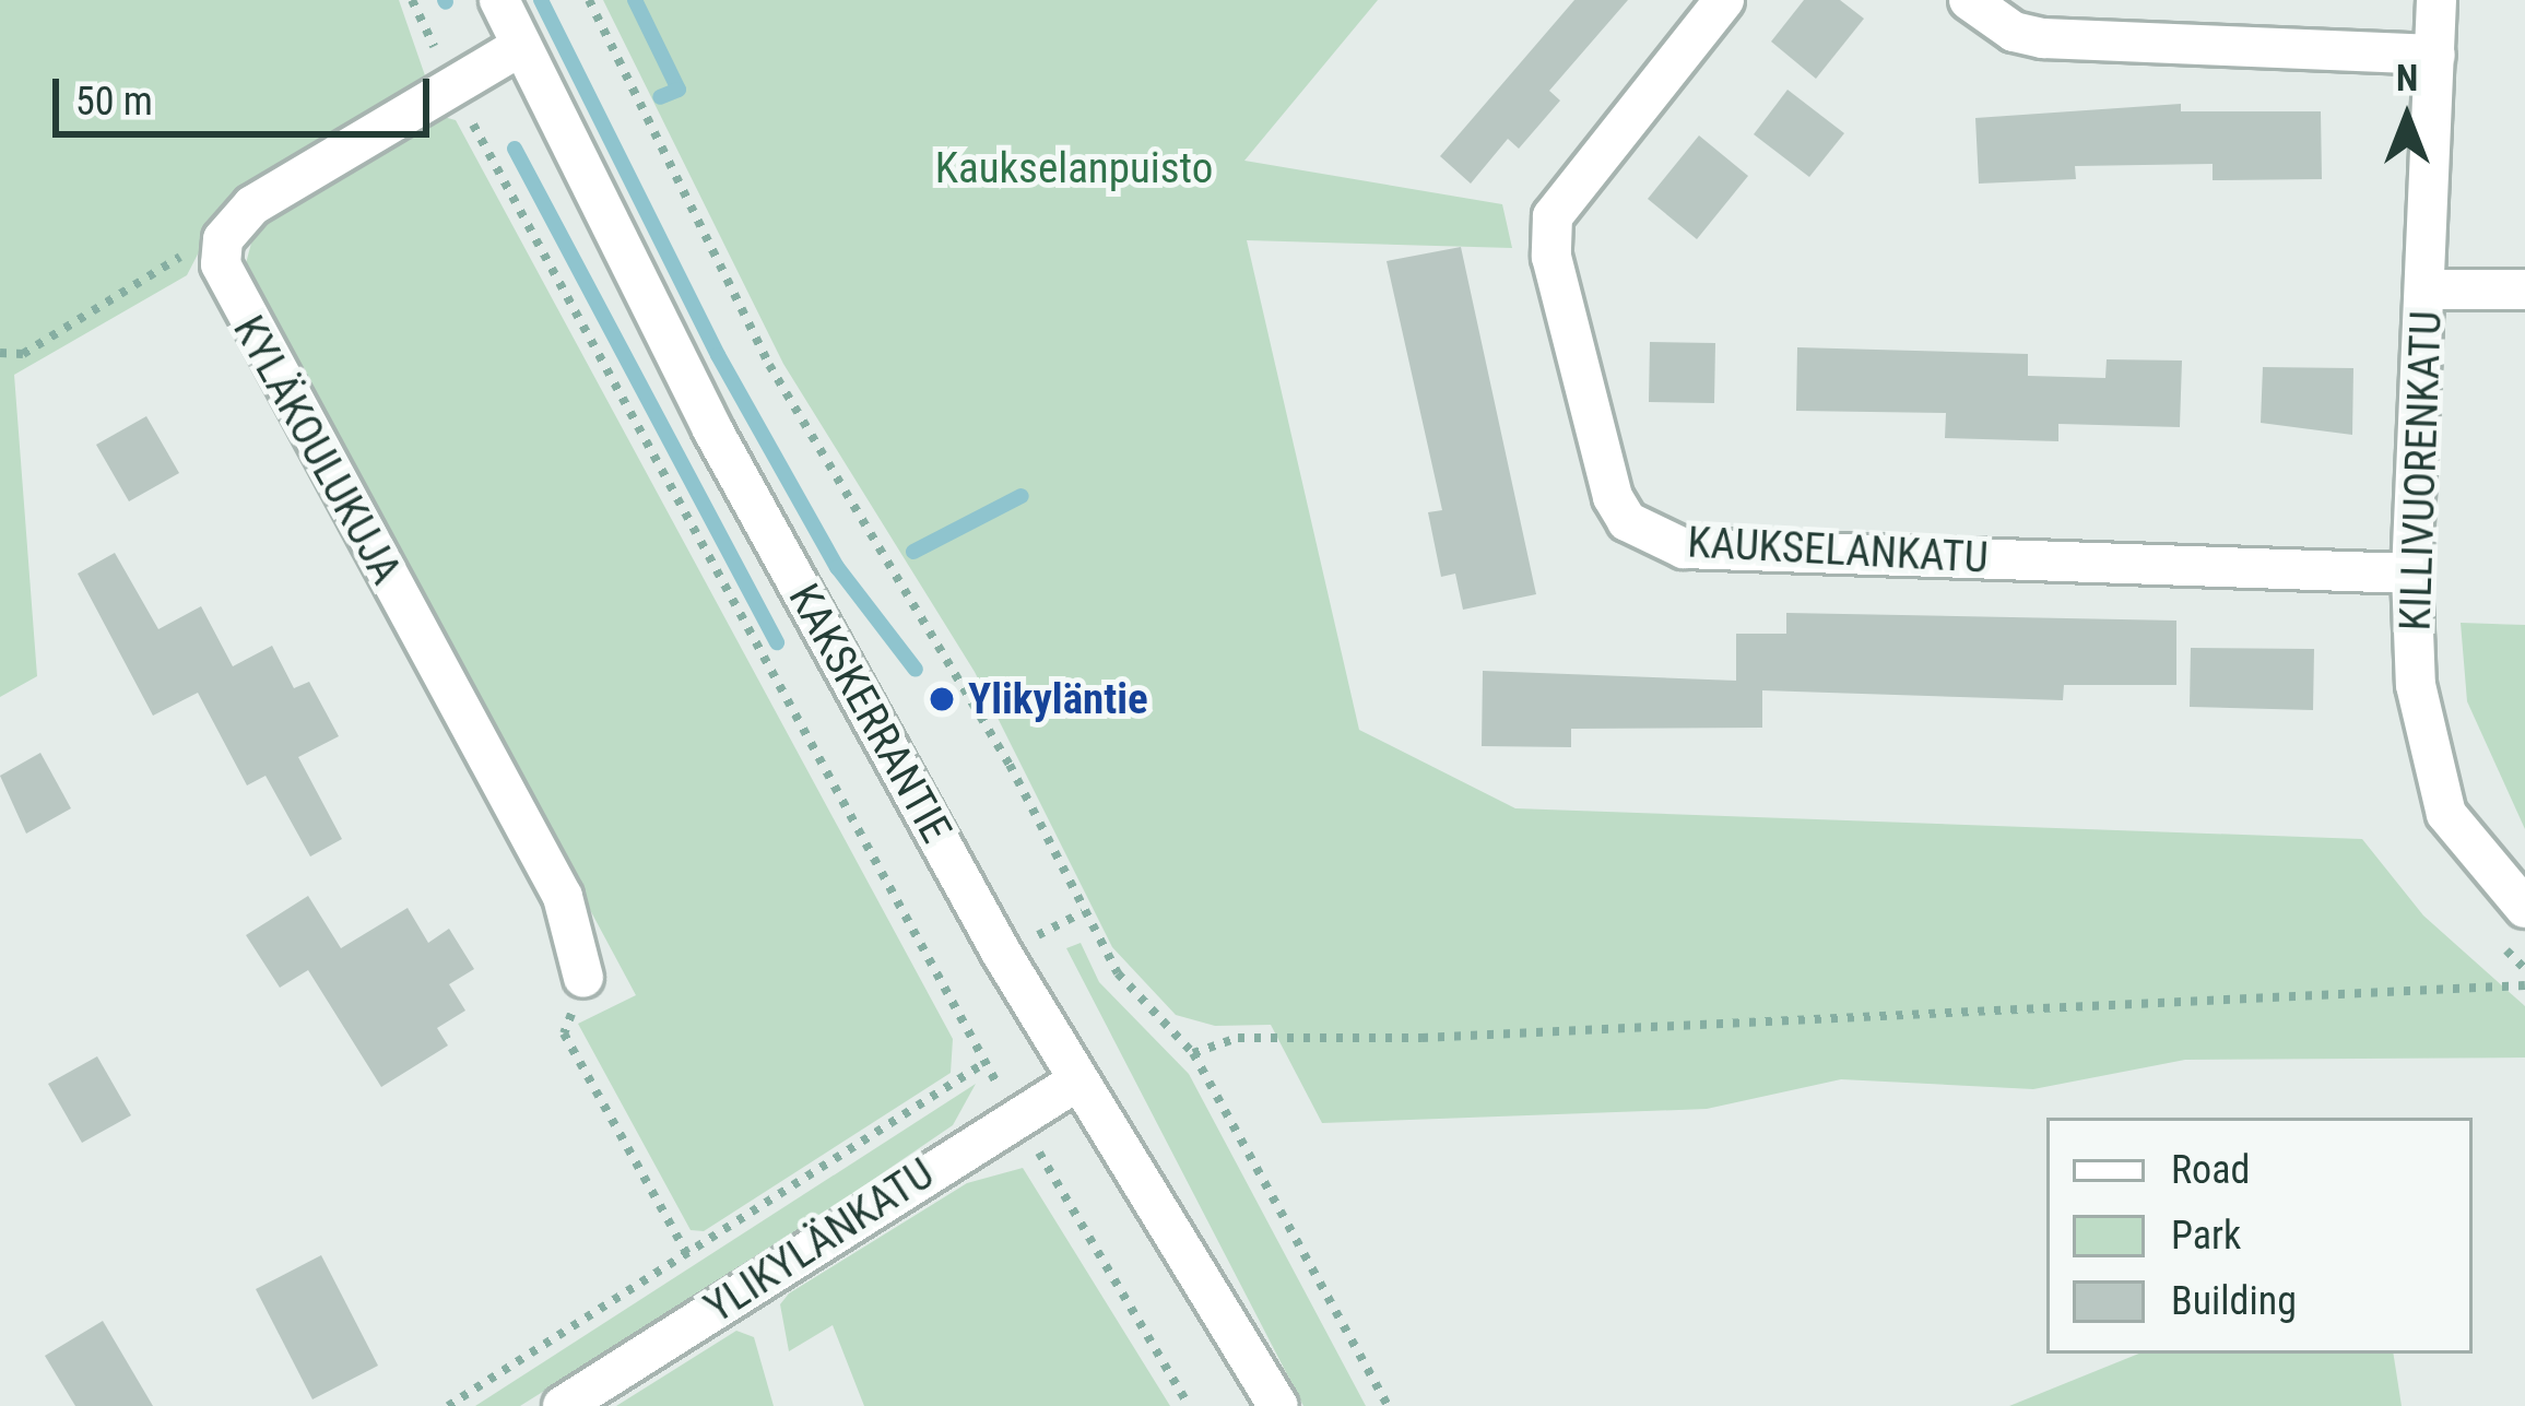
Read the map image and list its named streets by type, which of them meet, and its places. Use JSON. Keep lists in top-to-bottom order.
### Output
{
  "streets": {
    "street": [
      "KYLÄKOULUKUJA",
      "KILLIVUORENKATU",
      "KAUKSELANKATU",
      "KAKSKERRANTIE",
      "YLIKYLÄNKATU"
    ]
  },
  "crossings": [
    ["KILLIVUORENKATU", "KAUKSELANKATU"],
    ["KAKSKERRANTIE", "YLIKYLÄNKATU"]
  ],
  "parks": ["Kaukselanpuisto"],
  "places": ["Ylikyläntie"],
  "legend": ["Road", "Park", "Building"],
  "scale_bar": "50 m",
  "north": "top"
}
